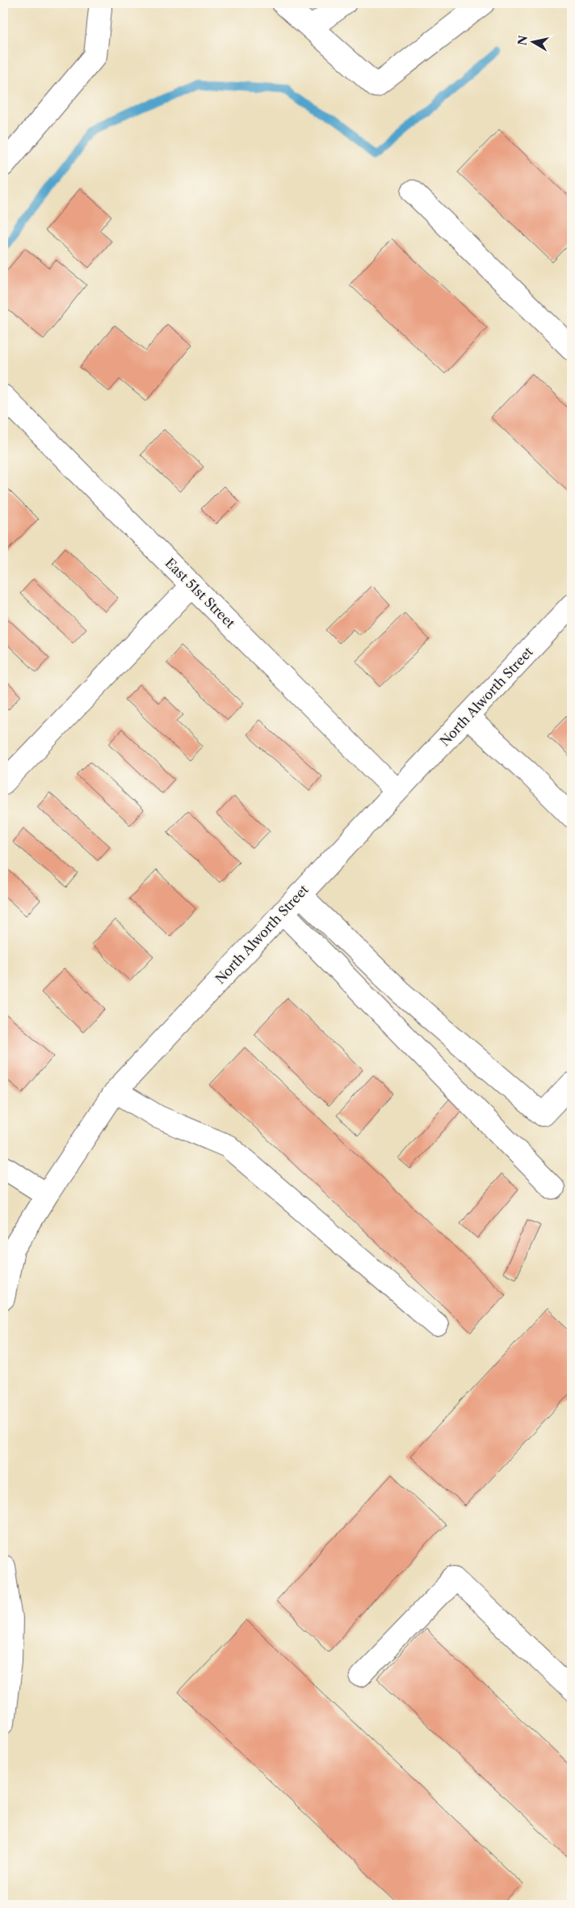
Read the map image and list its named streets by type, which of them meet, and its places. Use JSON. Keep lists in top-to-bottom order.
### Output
{
  "streets": {
    "street": ["East 51st Street", "North Alworth Street"]
  },
  "crossings": [
    ["East 51st Street", "North Alworth Street"]
  ],
  "north": "left"
}
